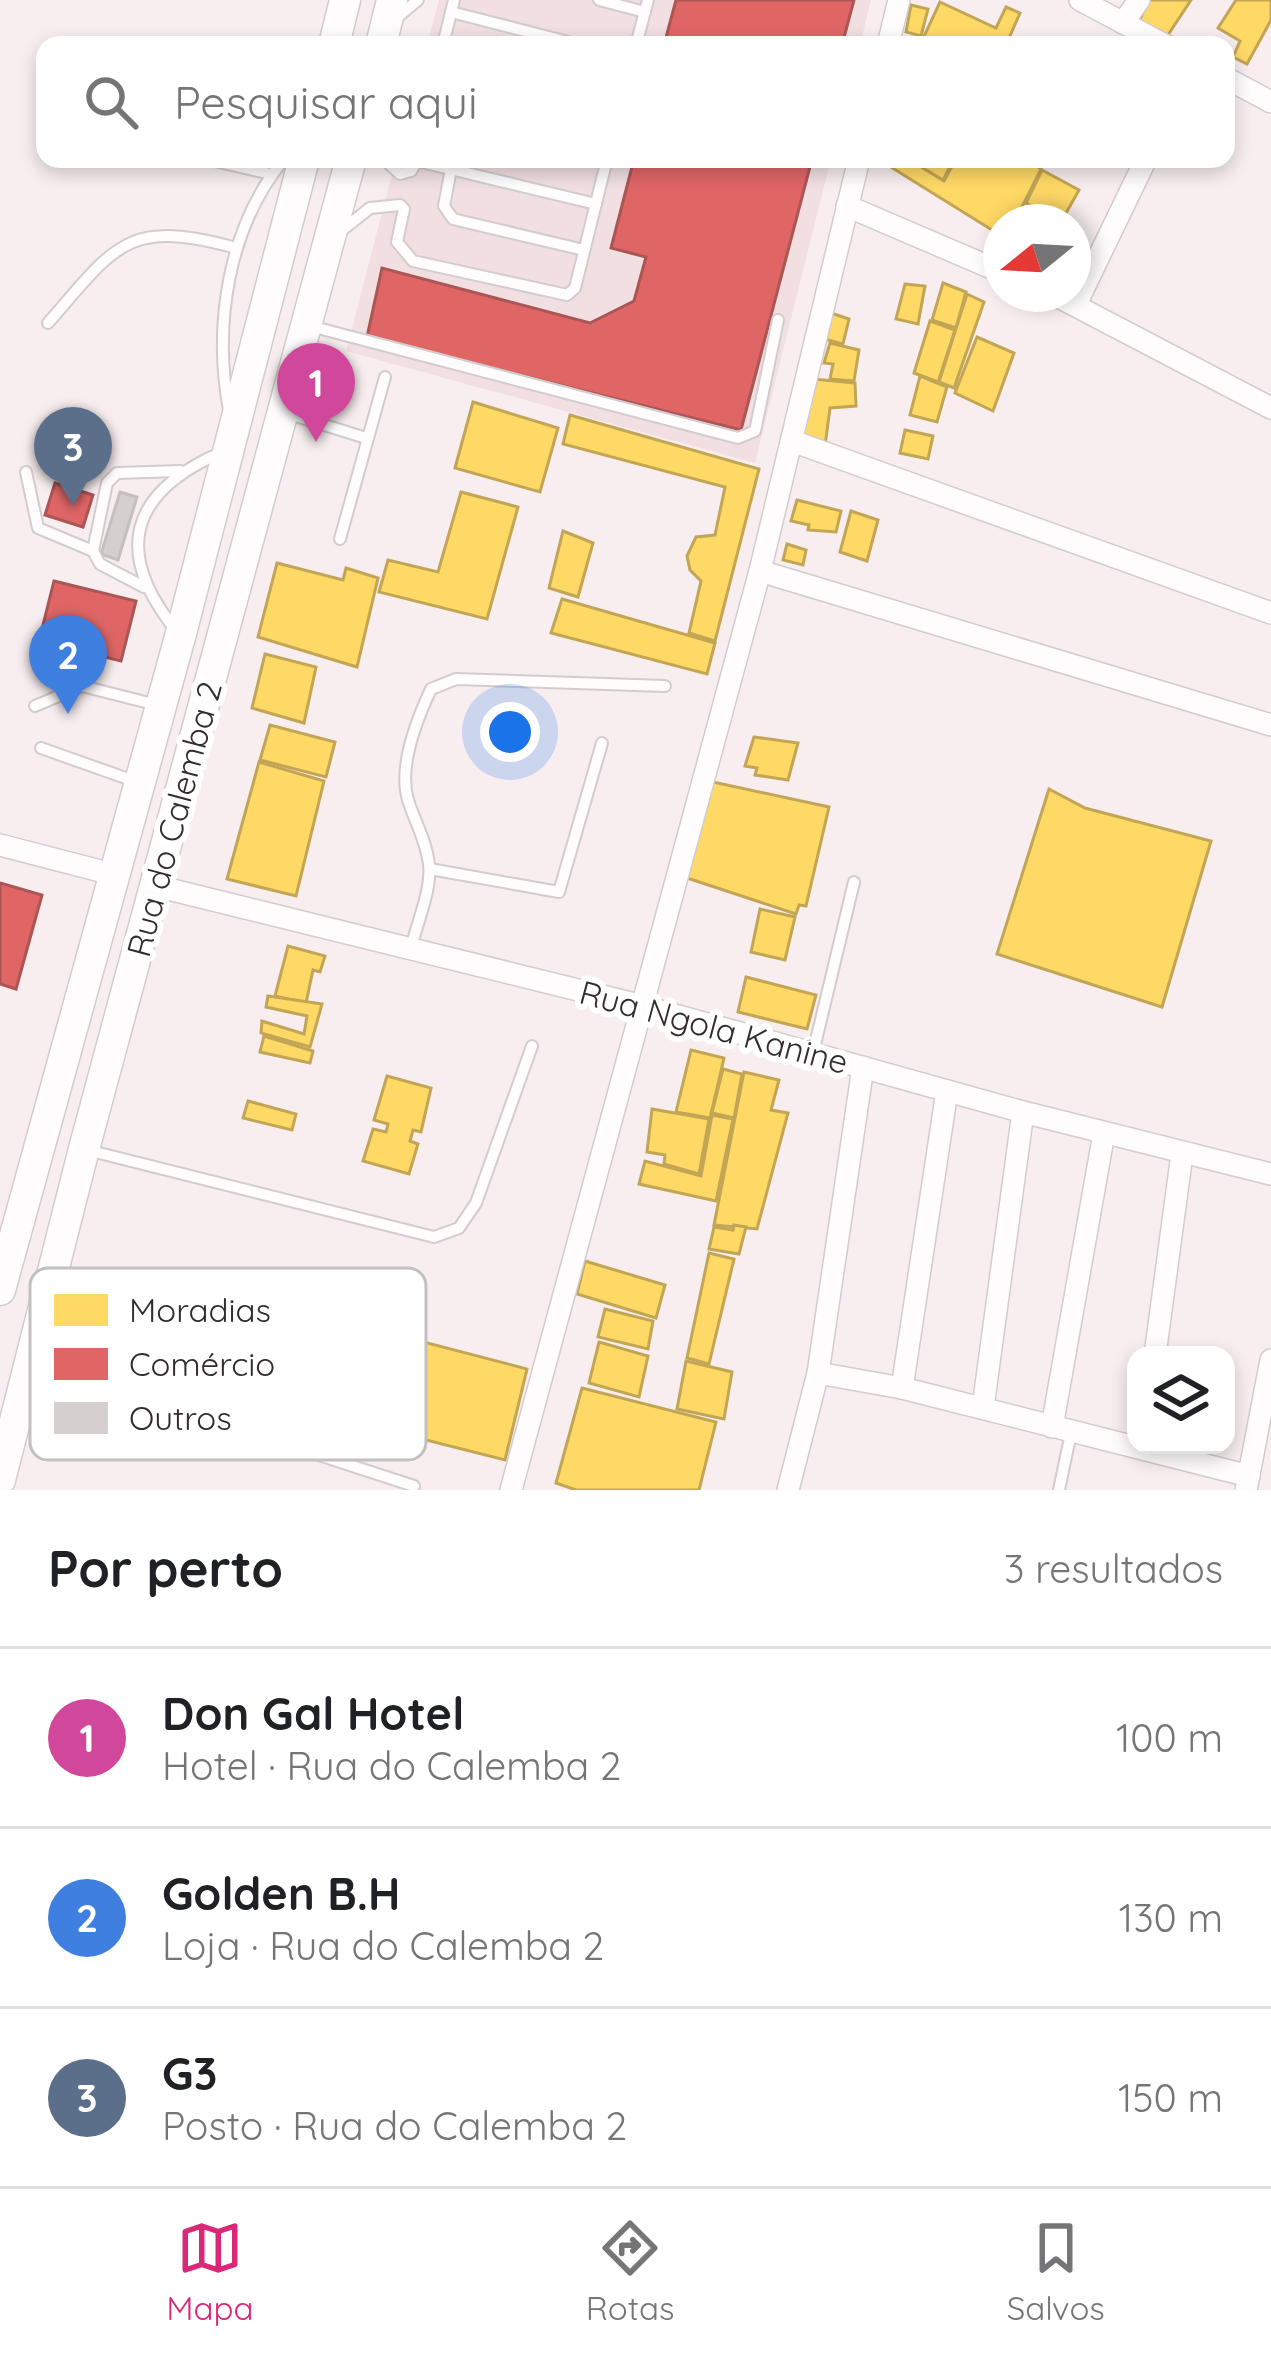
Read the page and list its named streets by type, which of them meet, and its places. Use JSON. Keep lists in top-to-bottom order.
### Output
{
  "streets": {
    "main road": ["Rua do Calemba 2"],
    "street": ["Rua Ngola Kanine"]
  },
  "crossings": [
    ["Rua do Calemba 2", "Rua Ngola Kanine"]
  ],
  "legend": ["Moradias", "Comércio", "Outros"],
  "north": "left",
  "page": {
    "search": "Pesquisar aqui",
    "pins": ["1", "3", "2"],
    "heading": ["Por perto", "3 resultados"],
    "list": [
      {
        "mark": "1",
        "name": "Don Gal Hotel",
        "note": "Hotel · Rua do Calemba 2",
        "value": "100 m"
      },
      {
        "mark": "2",
        "name": "Golden B.H",
        "note": "Loja · Rua do Calemba 2",
        "value": "130 m"
      },
      {
        "mark": "3",
        "name": "G3",
        "note": "Posto · Rua do Calemba 2",
        "value": "150 m"
      }
    ],
    "nav": ["Mapa", "Rotas", "Salvos"]
  }
}
